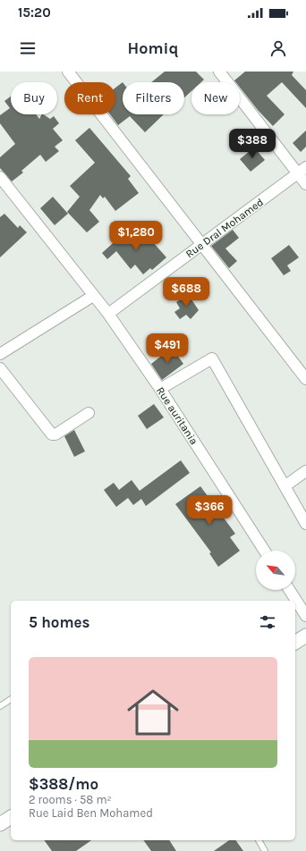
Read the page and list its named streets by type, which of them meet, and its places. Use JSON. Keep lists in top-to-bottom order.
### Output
{
  "streets": {
    "street": ["Rue Dral Mohamed", "Rue auritania"]
  },
  "crossings": [
    ["Rue Dral Mohamed", "Rue auritania"]
  ],
  "north": "top left",
  "page": {
    "status": "15:20",
    "header": "Homiq",
    "chip": [
      "Buy",
      "Rent",
      "Filters",
      "New"
    ],
    "price": [
      "$388",
      "$1,280",
      "$688",
      "$491",
      "$366"
    ],
    "heading": "5 homes",
    "list": [
      {
        "name": "$388/mo",
        "note": "2 rooms · 58 m² · Rue Laid Ben Mohamed"
      }
    ]
  }
}
